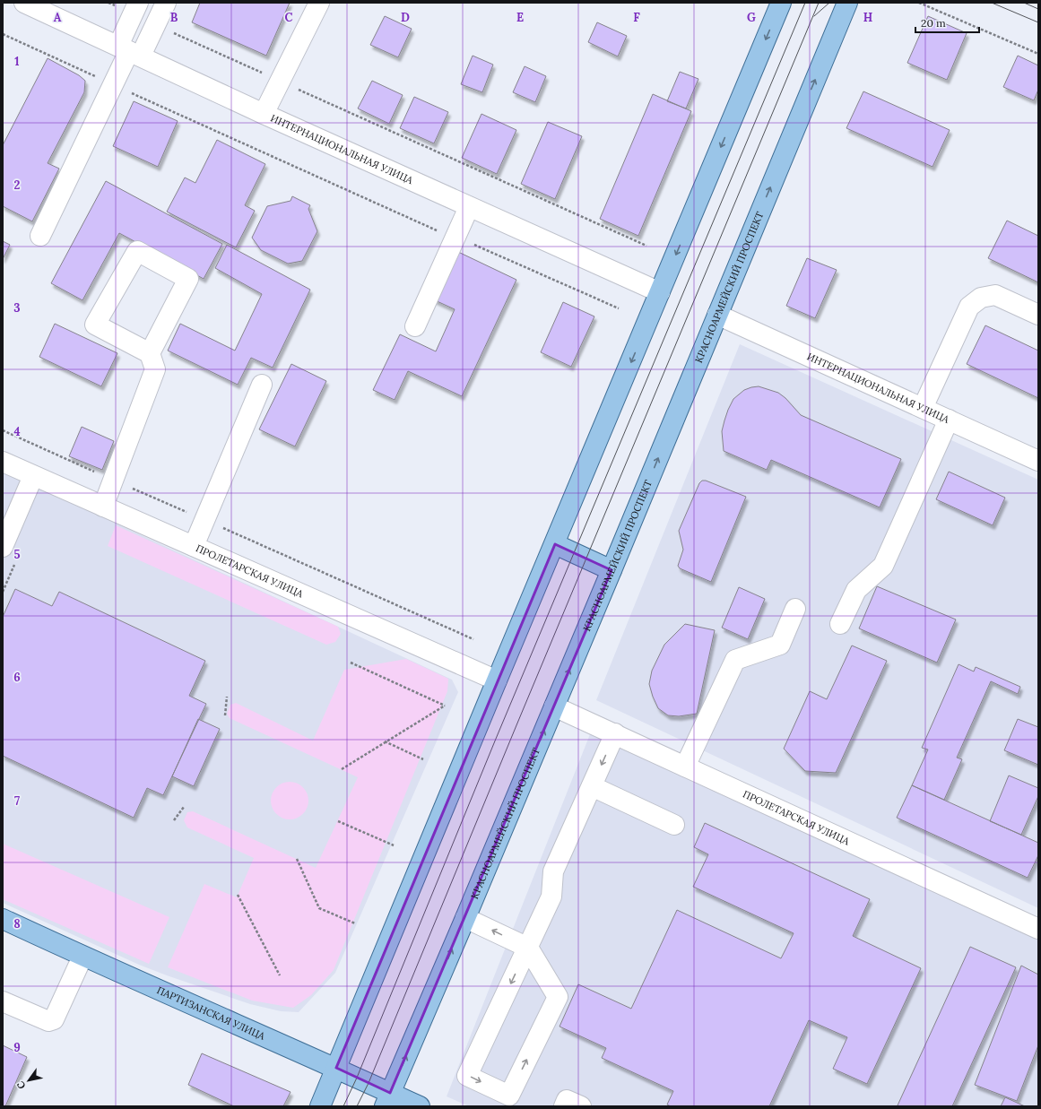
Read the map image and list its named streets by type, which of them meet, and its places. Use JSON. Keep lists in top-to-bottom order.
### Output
{
  "streets": {
    "main road": ["КРАСНОАРМЕЙСКИЙ ПРОСПЕКТ", "ПАРТИЗАНСКАЯ УЛИЦА"],
    "street": ["ИНТЕРНАЦИОНАЛЬНАЯ УЛИЦА", "ПРОЛЕТАРСКАЯ УЛИЦА"]
  },
  "crossings": [
    ["ИНТЕРНАЦИОНАЛЬНАЯ УЛИЦА", "КРАСНОАРМЕЙСКИЙ ПРОСПЕКТ"],
    ["КРАСНОАРМЕЙСКИЙ ПРОСПЕКТ", "ПРОЛЕТАРСКАЯ УЛИЦА"],
    ["КРАСНОАРМЕЙСКИЙ ПРОСПЕКТ", "ПАРТИЗАНСКАЯ УЛИЦА"]
  ],
  "scale_bar": "20 m",
  "north": "bottom left",
  "grid": {
    "columns": [
      "A",
      "B",
      "C",
      "D",
      "E",
      "F",
      "G",
      "H"
    ],
    "rows": [
      "1",
      "2",
      "3",
      "4",
      "5",
      "6",
      "7",
      "8",
      "9"
    ]
  }
}
